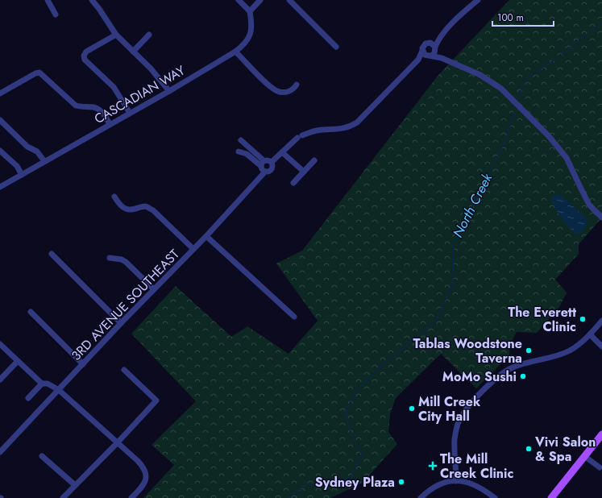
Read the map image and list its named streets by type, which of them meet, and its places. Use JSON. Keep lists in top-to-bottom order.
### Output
{
  "streets": {
    "street": ["CASCADIAN WAY", "3RD AVENUE SOUTHEAST"]
  },
  "water": ["North Creek"],
  "places": {
    "other": [
      "The Everett Clinic",
      "Tablas Woodstone Taverna",
      "MoMo Sushi",
      "Mill Creek City Hall",
      "Vivi Salon & Spa",
      "Sydney Plaza"
    ],
    "health": ["The Mill Creek Clinic"]
  },
  "scale_bar": "100 m"
}
